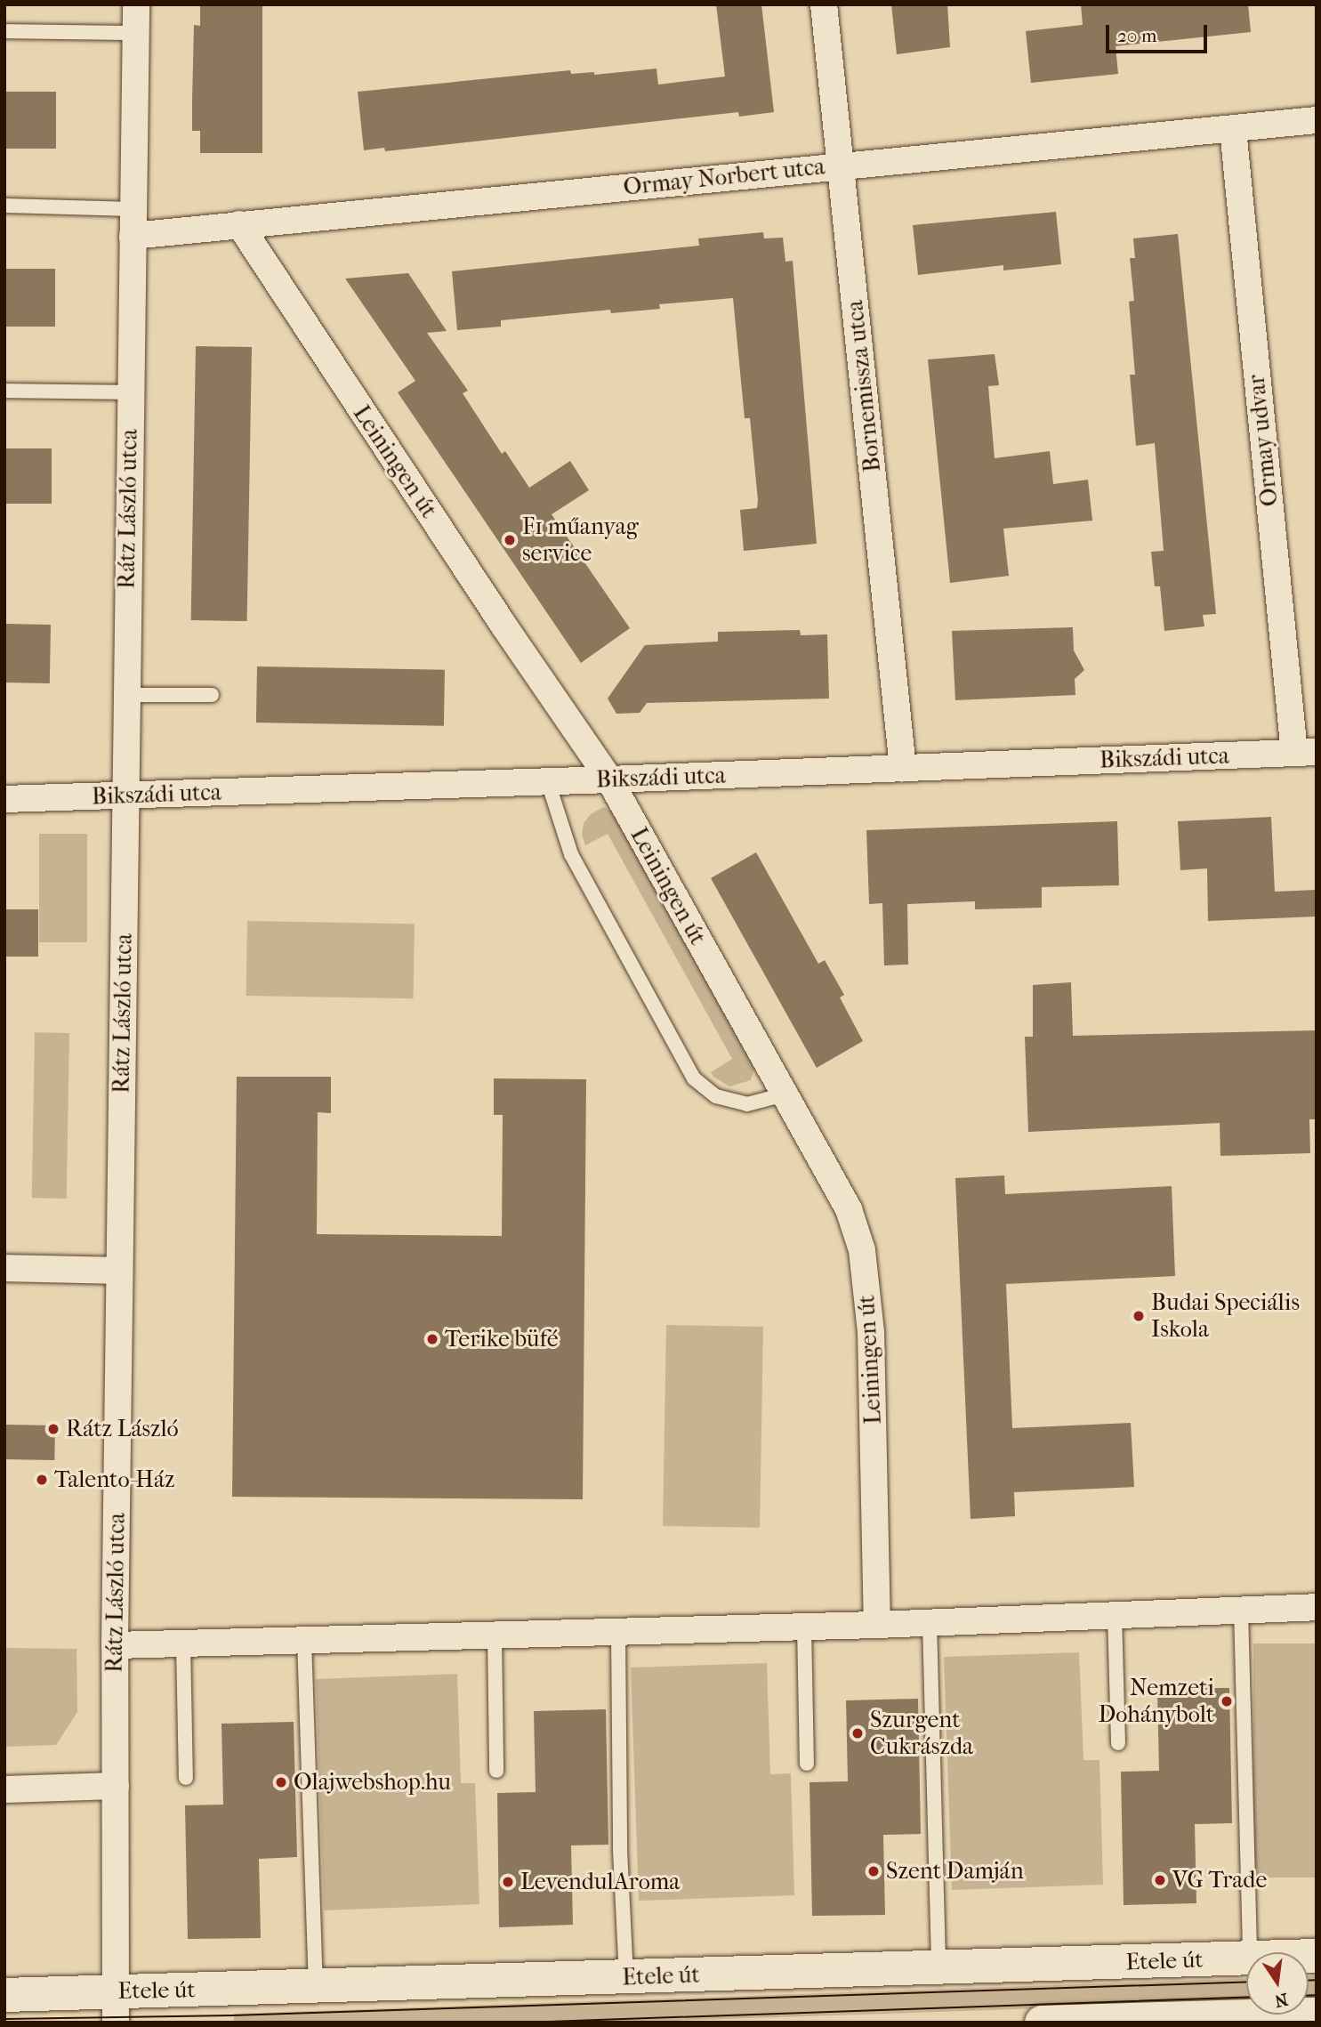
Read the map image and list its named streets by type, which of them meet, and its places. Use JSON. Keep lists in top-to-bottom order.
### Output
{
  "streets": {
    "main road": ["Etele út"],
    "street": [
      "Ormay Norbert utca",
      "Bornemissza utca",
      "Ormay udvar",
      "Leiningen út",
      "Rátz László utca",
      "Bikszádi utca"
    ]
  },
  "crossings": [
    ["Ormay Norbert utca", "Bornemissza utca"],
    ["Ormay Norbert utca", "Ormay udvar"],
    ["Ormay Norbert utca", "Leiningen út"],
    ["Ormay Norbert utca", "Rátz László utca"],
    ["Bornemissza utca", "Bikszádi utca"],
    ["Ormay udvar", "Bikszádi utca"],
    ["Leiningen út", "Bikszádi utca"],
    ["Rátz László utca", "Bikszádi utca"],
    ["Rátz László utca", "Etele út"]
  ],
  "places": [
    "F1 műanyag service",
    "Budai Speciális Iskola",
    "Terike büfé",
    "Rátz László",
    "Talento-Ház",
    "Nemzeti Dohánybolt",
    "Szurgent Cukrászda",
    "Olajwebshop.hu",
    "Szent Damján",
    "VG Trade",
    "LevendulAroma"
  ],
  "scale_bar": "20 m",
  "north": "bottom"
}
